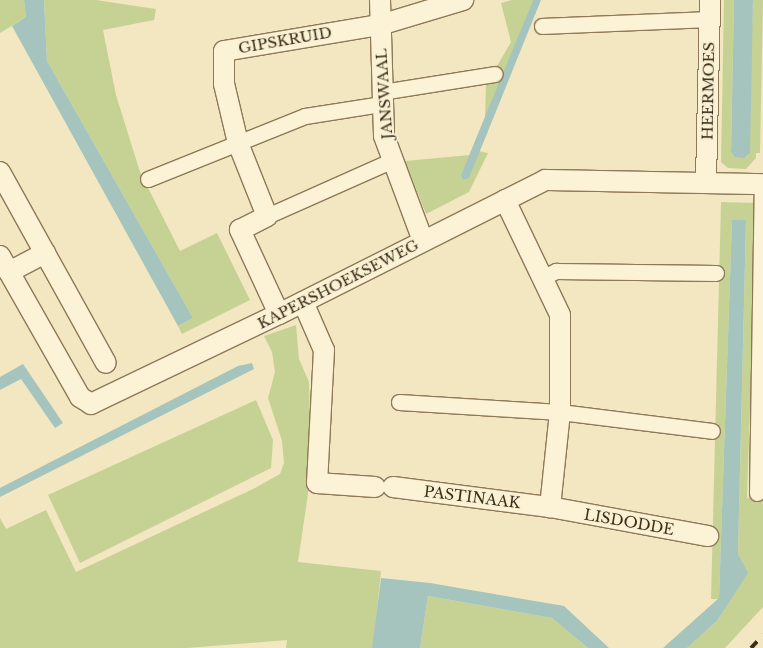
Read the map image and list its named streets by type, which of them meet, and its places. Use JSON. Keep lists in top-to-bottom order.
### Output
{
  "streets": {
    "street": [
      "GIPSKRUID",
      "HEERMOES",
      "JANSWAAL",
      "KAPERSHOEKSEWEG",
      "PASTINAAK",
      "LISDODDE"
    ]
  },
  "crossings": [
    ["GIPSKRUID", "JANSWAAL"],
    ["HEERMOES", "KAPERSHOEKSEWEG"],
    ["JANSWAAL", "KAPERSHOEKSEWEG"],
    ["KAPERSHOEKSEWEG", "PASTINAAK"],
    ["PASTINAAK", "LISDODDE"]
  ]
}
